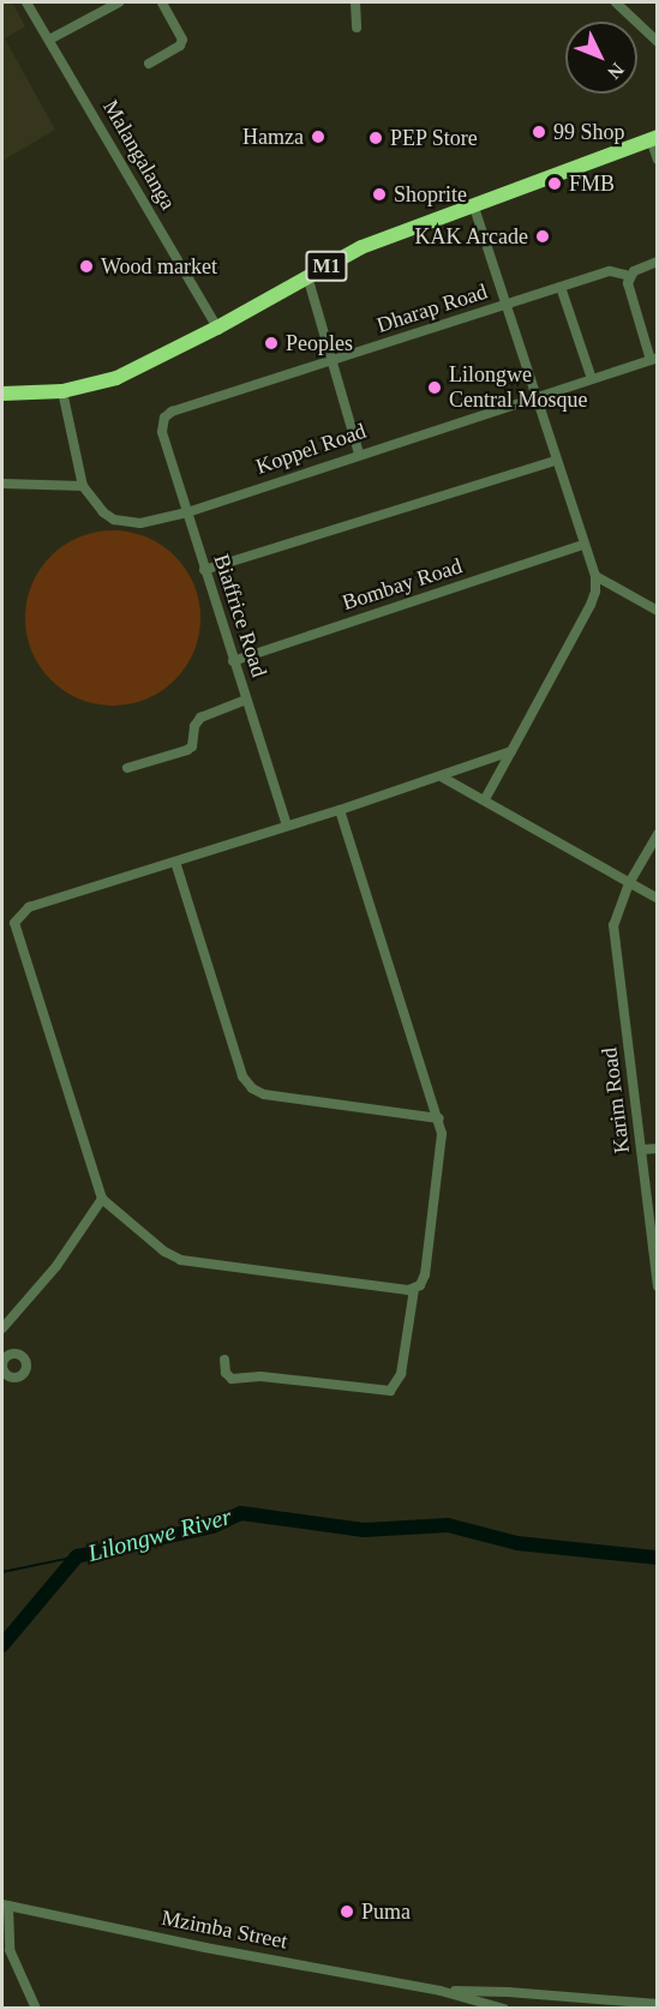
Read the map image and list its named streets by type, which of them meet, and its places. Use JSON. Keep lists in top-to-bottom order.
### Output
{
  "streets": {
    "highway": ["M1"],
    "street": [
      "Malangalanga",
      "Dharap Road",
      "Koppel Road",
      "Bombay Road",
      "Biaffrice Road",
      "Karim Road",
      "Mzimba Street"
    ]
  },
  "crossings": [
    ["Malangalanga", "M1"],
    ["M1", "Koppel Road"],
    ["Dharap Road", "Biaffrice Road"],
    ["Koppel Road", "Biaffrice Road"],
    ["Bombay Road", "Biaffrice Road"]
  ],
  "water": ["Lilongwe River"],
  "places": [
    "99 Shop",
    "Hamza",
    "PEP Store",
    "FMB",
    "Shoprite",
    "KAK Arcade",
    "Wood market",
    "Peoples",
    "Lilongwe Central Mosque",
    "Puma"
  ],
  "north": "bottom right"
}
